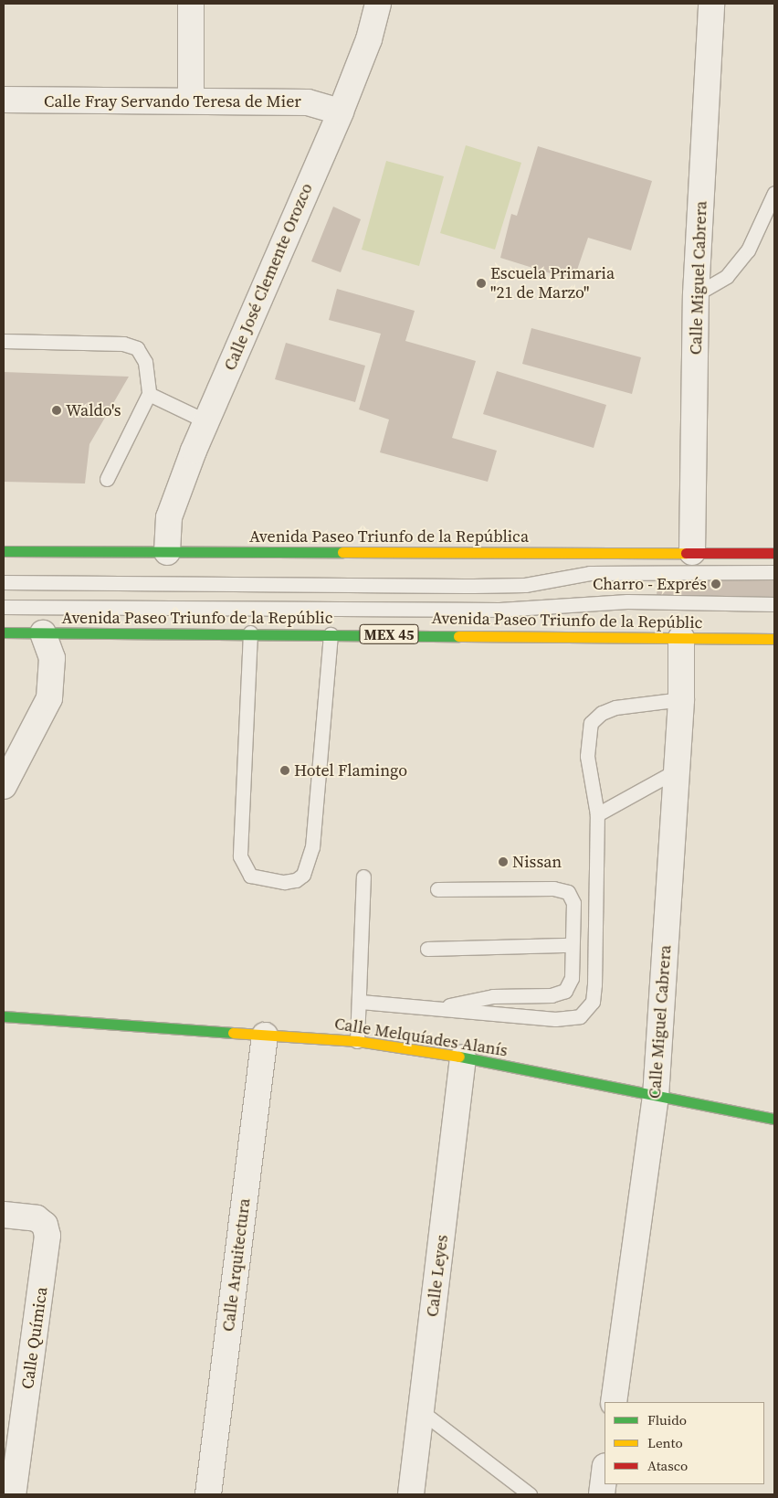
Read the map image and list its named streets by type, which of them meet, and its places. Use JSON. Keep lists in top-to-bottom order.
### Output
{
  "streets": {
    "main road": [
      "Avenida Paseo Triunfo de la República",
      "Avenida Paseo Triunfo de la Repúblic",
      "MEX 45",
      "Calle Melquíades Alanís"
    ],
    "street": [
      "Calle Fray Servando Teresa de Mier",
      "Calle José Clemente Orozco",
      "Calle Miguel Cabrera",
      "Calle Arquitectura",
      "Calle Leyes",
      "Calle Química"
    ]
  },
  "crossings": [
    ["Calle Fray Servando Teresa de Mier", "Calle José Clemente Orozco"],
    ["Calle José Clemente Orozco", "Avenida Paseo Triunfo de la República"],
    ["Calle Miguel Cabrera", "Avenida Paseo Triunfo de la República"],
    ["Calle Miguel Cabrera", "Avenida Paseo Triunfo de la Repúblic"],
    ["Calle Miguel Cabrera", "Calle Melquíades Alanís"],
    ["Calle Melquíades Alanís", "Calle Arquitectura"],
    ["Calle Melquíades Alanís", "Calle Leyes"]
  ],
  "places": [
    "Escuela Primaria \"21 de Marzo\"",
    "Waldo's",
    "Charro - Exprés",
    "Hotel Flamingo",
    "Nissan"
  ],
  "legend": ["Fluido", "Lento", "Atasco"]
}
